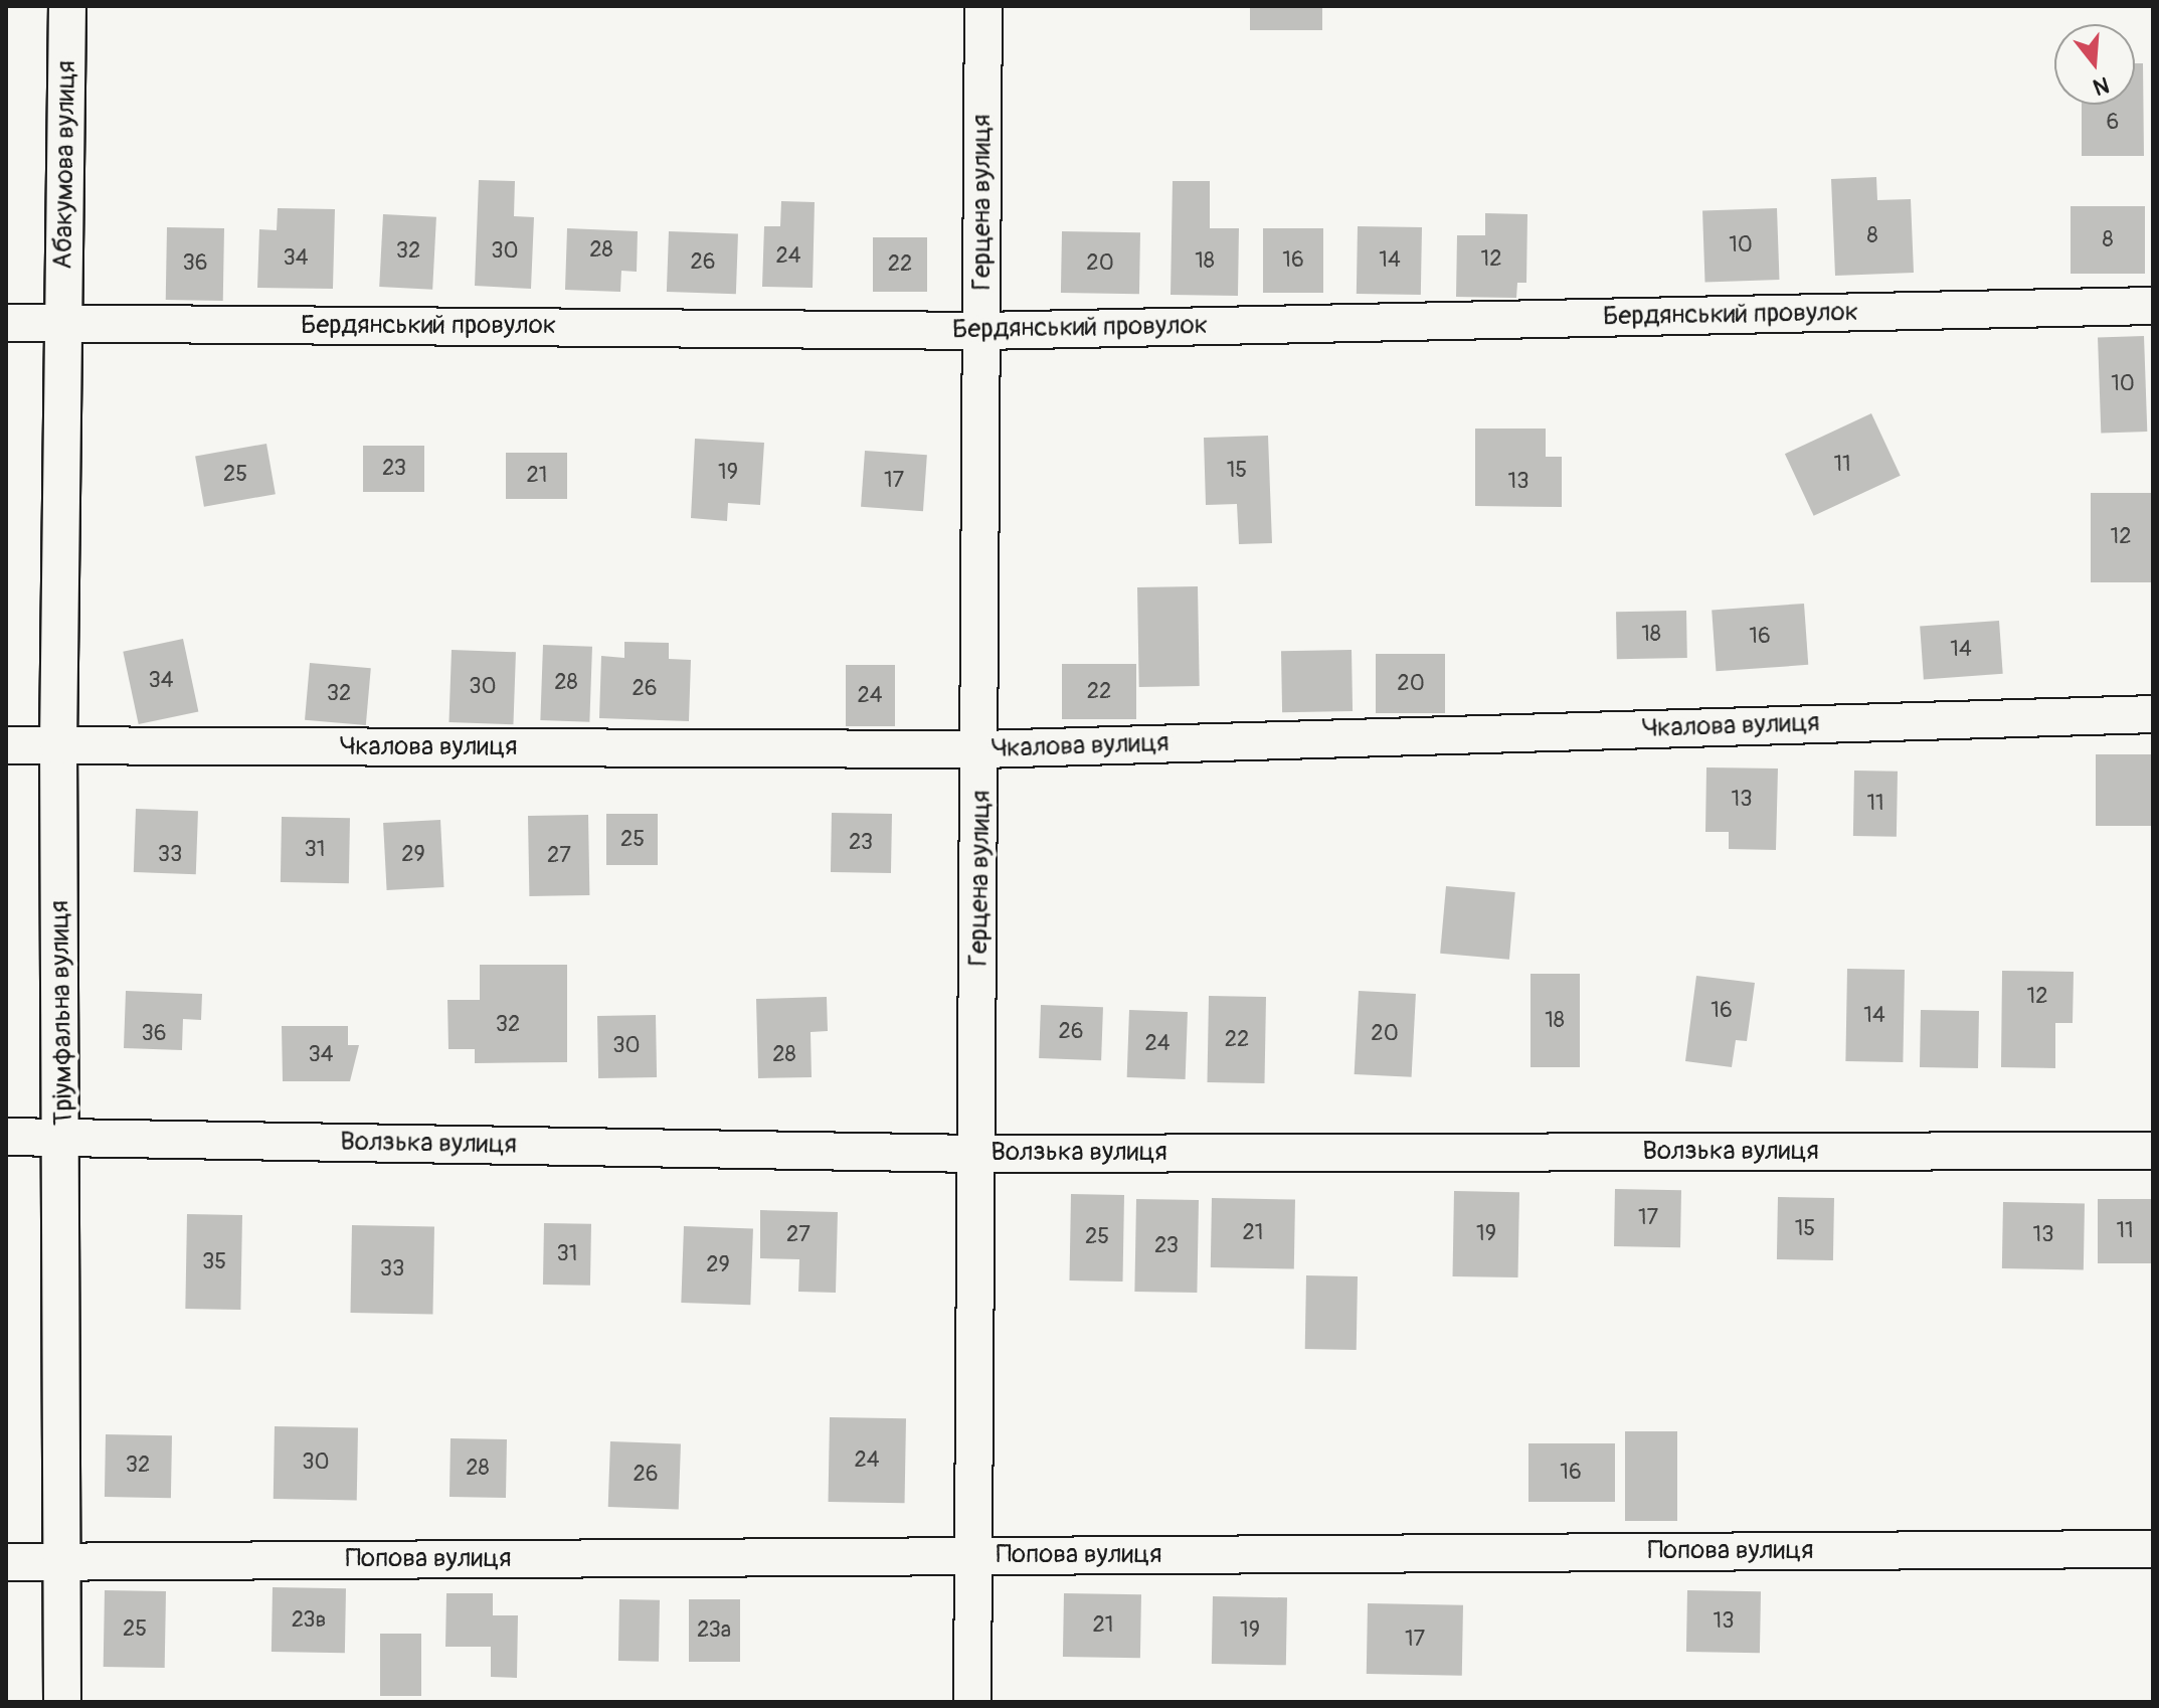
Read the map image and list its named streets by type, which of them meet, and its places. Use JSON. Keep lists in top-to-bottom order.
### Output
{
  "streets": {
    "street": [
      "Абакумова вулиця",
      "Герцена вулиця",
      "Бердянський провулок",
      "Чкалова вулиця",
      "Тріумфальна вулиця",
      "Волзька вулиця",
      "Попова вулиця"
    ]
  },
  "crossings": [
    ["Абакумова вулиця", "Бердянський провулок"],
    ["Абакумова вулиця", "Тріумфальна вулиця"],
    ["Герцена вулиця", "Бердянський провулок"],
    ["Герцена вулиця", "Чкалова вулиця"],
    ["Герцена вулиця", "Волзька вулиця"],
    ["Герцена вулиця", "Попова вулиця"],
    ["Бердянський провулок", "Тріумфальна вулиця"],
    ["Чкалова вулиця", "Тріумфальна вулиця"],
    ["Тріумфальна вулиця", "Волзька вулиця"],
    ["Тріумфальна вулиця", "Попова вулиця"]
  ],
  "house_numbers": [
    "6",
    "8",
    "8",
    "10",
    "28",
    "32",
    "30",
    "24",
    "34",
    "12",
    "16",
    "14",
    "18",
    "26",
    "36",
    "20",
    "22",
    "10",
    "11",
    "23",
    "15",
    "19",
    "25",
    "21",
    "17",
    "13",
    "12",
    "18",
    "16",
    "14",
    "34",
    "28",
    "20",
    "30",
    "26",
    "22",
    "32",
    "24",
    "13",
    "11",
    "25",
    "23",
    "31",
    "33",
    "29",
    "27",
    "12",
    "16",
    "14",
    "18",
    "32",
    "26",
    "36",
    "20",
    "22",
    "24",
    "30",
    "34",
    "28",
    "17",
    "15",
    "11",
    "21",
    "19",
    "27",
    "13",
    "25",
    "23",
    "31",
    "35",
    "29",
    "33",
    "24",
    "30",
    "32",
    "28",
    "16",
    "26",
    "23в",
    "13",
    "21",
    "25",
    "23а",
    "19",
    "17"
  ],
  "north": "bottom"
}
